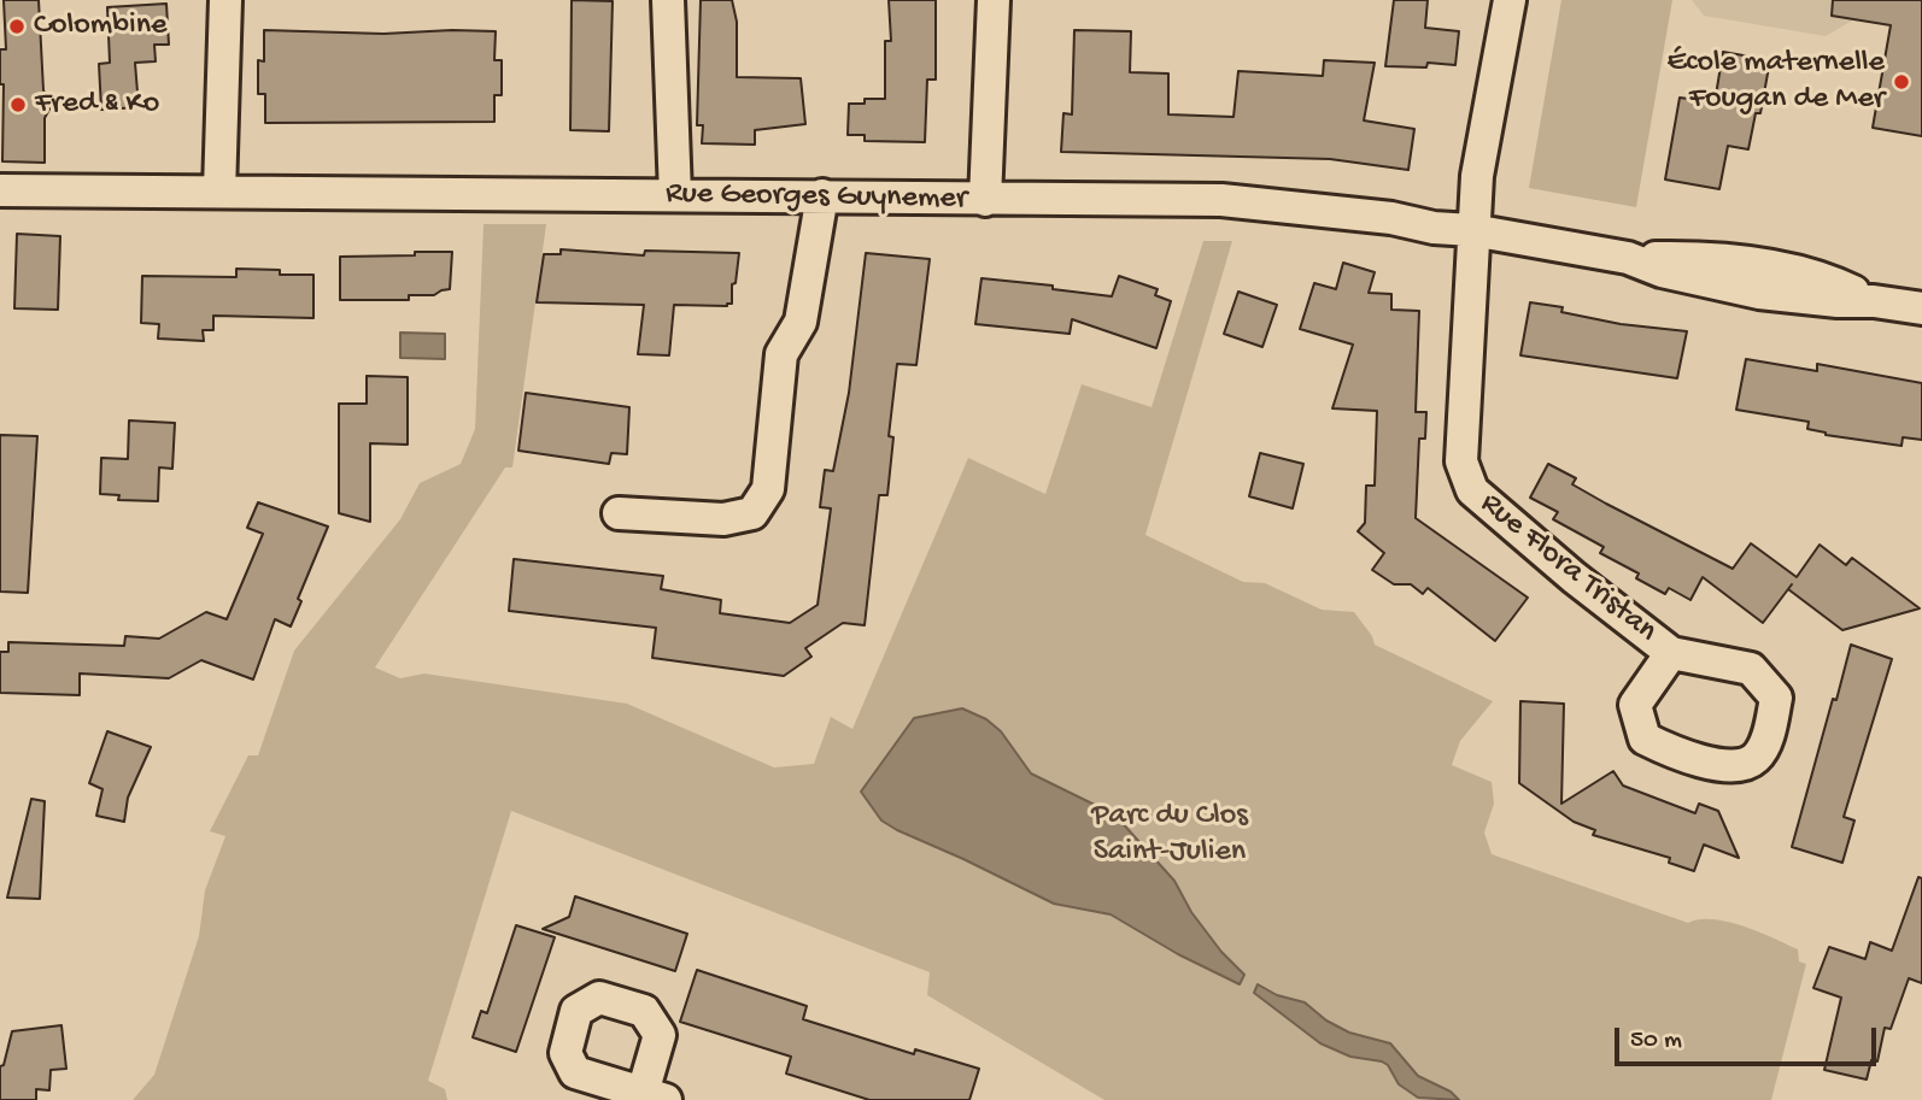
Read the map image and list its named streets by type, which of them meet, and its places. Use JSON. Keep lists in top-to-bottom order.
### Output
{
  "streets": {
    "street": ["Rue Georges Guynemer", "Rue Flora Tristan"]
  },
  "crossings": [
    ["Rue Georges Guynemer", "Rue Flora Tristan"]
  ],
  "parks": ["Parc du Clos Saint-Julien"],
  "places": ["Colombine", "École maternelle Fougan de Mer", "Fred & Ko"],
  "scale_bar": "50 m"
}
